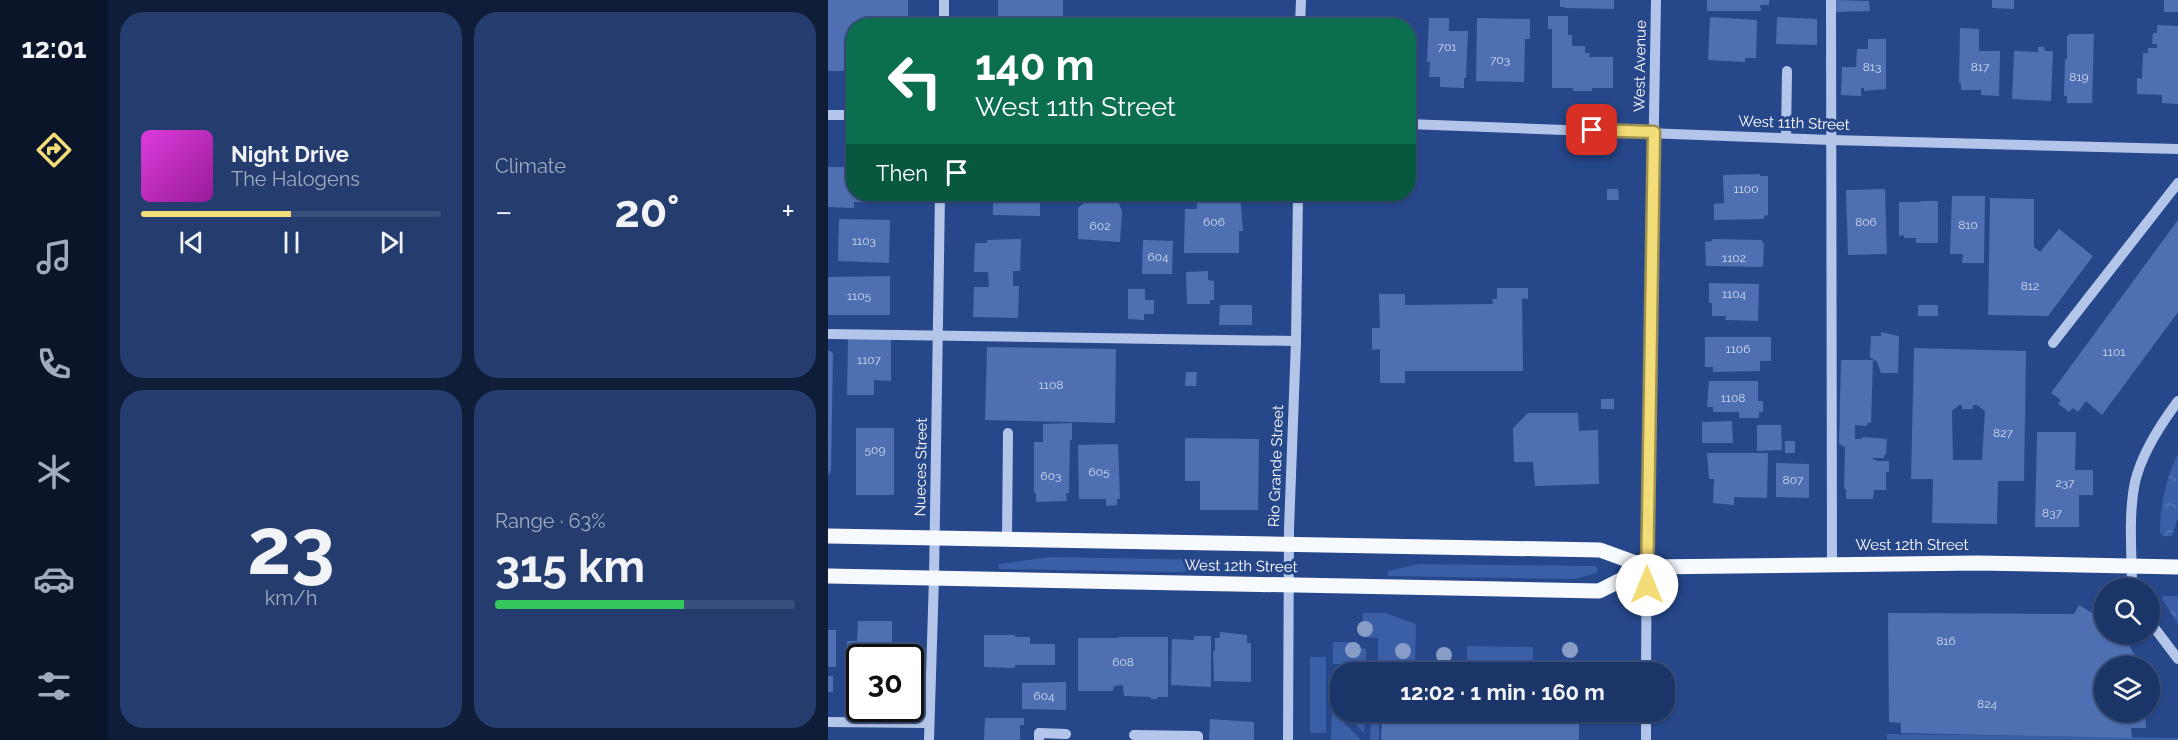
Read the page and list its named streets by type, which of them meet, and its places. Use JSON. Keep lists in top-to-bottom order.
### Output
{
  "streets": {
    "main road": ["West 12th Street"],
    "street": [
      "West Avenue",
      "West 11th Street",
      "Rio Grande Street",
      "Nueces Street"
    ]
  },
  "crossings": [
    ["West Avenue", "West 11th Street"],
    ["West Avenue", "West 12th Street"],
    ["Rio Grande Street", "West 12th Street"],
    ["Nueces Street", "West 12th Street"]
  ],
  "house_numbers": [
    "701",
    "703",
    "813",
    "817",
    "819",
    "1100",
    "606",
    "806",
    "810",
    "602",
    "1103",
    "604",
    "1102",
    "812",
    "1104",
    "1105",
    "1106",
    "1101",
    "1107",
    "1108",
    "1108",
    "827",
    "509",
    "605",
    "603",
    "807",
    "237",
    "837",
    "816",
    "608",
    "604",
    "824"
  ],
  "page": {
    "tabs": "12:01",
    "tile": [
      "Climate",
      ["23", "km/h"],
      ["Range · 63%", "315 km"]
    ],
    "turn": ["140 m", "West 11th Street"],
    "song": ["Night Drive", "The Halogens"],
    "then": "Then",
    "heat": ["−", "20°", "+"],
    "limit": "30",
    "trip": "12:02 · 1 min · 160 m"
  }
}
